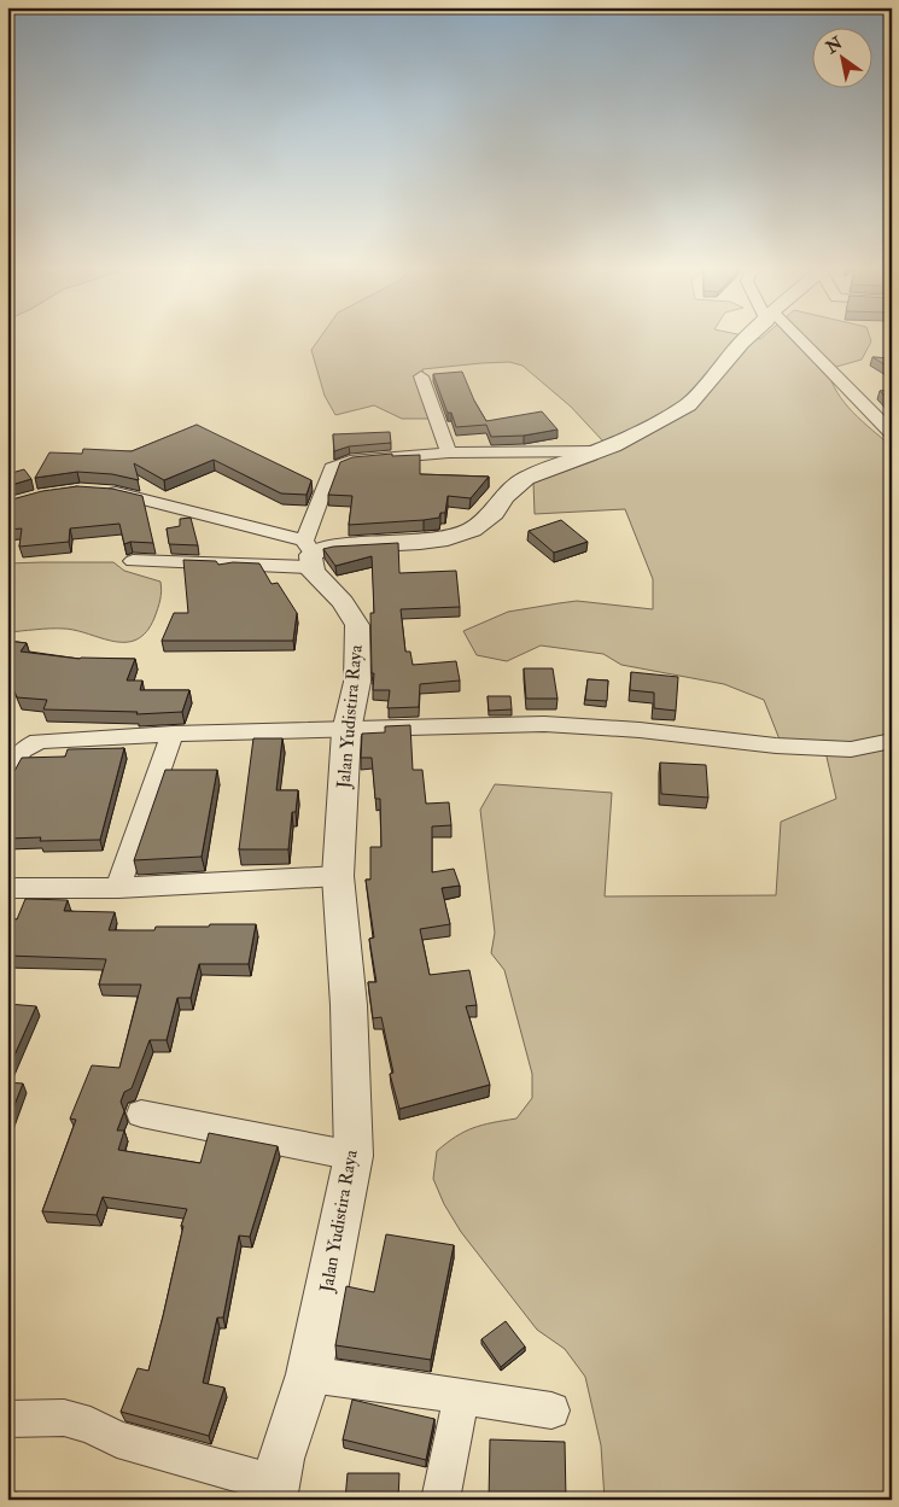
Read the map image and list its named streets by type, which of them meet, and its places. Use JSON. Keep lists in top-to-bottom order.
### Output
{
  "streets": {
    "street": ["Jalan Yudistira Raya"]
  },
  "north": "top left"
}
